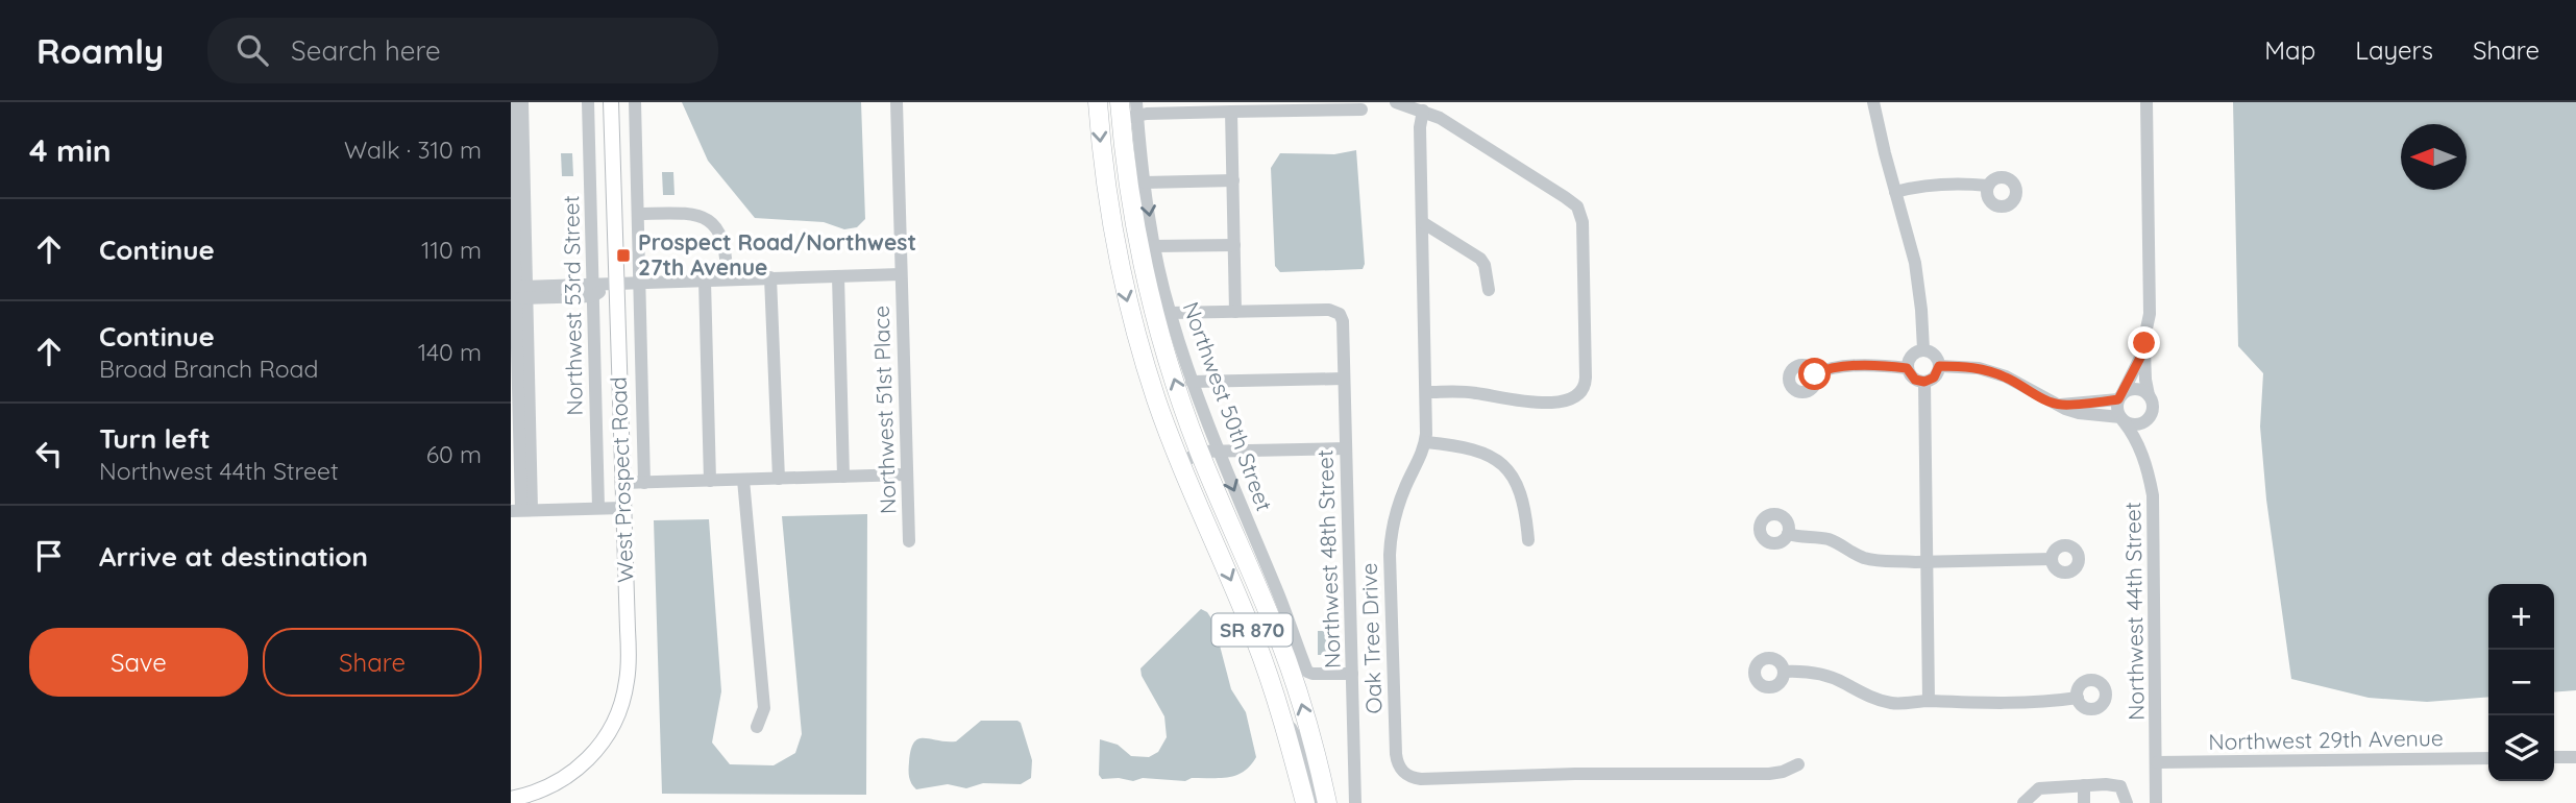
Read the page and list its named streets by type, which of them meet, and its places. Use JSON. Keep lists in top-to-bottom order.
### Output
{
  "streets": {
    "highway": ["SR 870"],
    "main road": ["West Prospect Road"],
    "street": [
      "Northwest 53rd Street",
      "Northwest 50th Street",
      "Northwest 51st Place",
      "Northwest 48th Street",
      "Northwest 44th Street",
      "Oak Tree Drive",
      "Northwest 29th Avenue"
    ]
  },
  "crossings": [
    ["Northwest 50th Street", "Northwest 48th Street"],
    ["Northwest 50th Street", "SR 870"],
    ["Northwest 44th Street", "Northwest 29th Avenue"]
  ],
  "one_way": ["Northwest 50th Street"],
  "places": {
    "transit": ["Prospect Road/Northwest 27th Avenue"]
  },
  "north": "left",
  "page": {
    "header": "Roamly",
    "search": "Search here",
    "nav": ["Map", "Layers", "Share"],
    "heading": ["4 min", "Walk · 310 m"],
    "list": [
      ["Continue", "110 m"],
      ["Continue", "Broad Branch Road", "140 m"],
      ["Turn left", "Northwest 44th Street", "60 m"],
      "Arrive at destination"
    ],
    "map_buttons": ["+", "−"],
    "buttons": ["Save", "Share"]
  }
}
